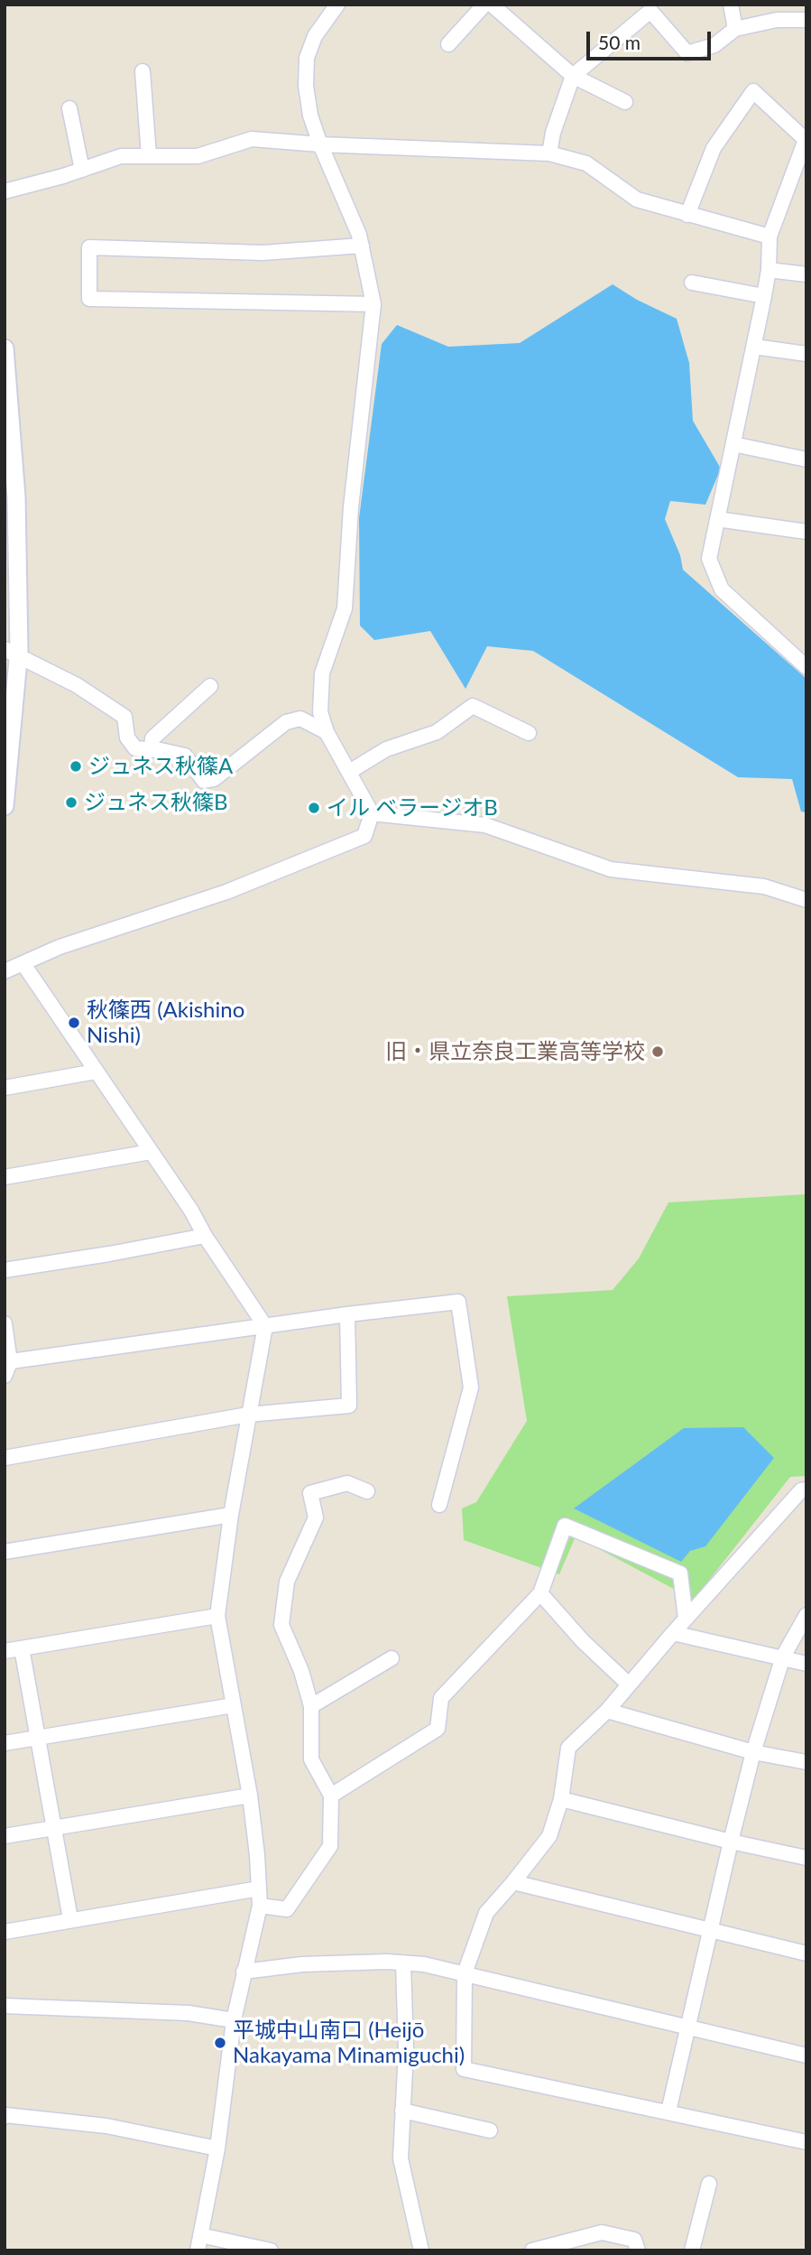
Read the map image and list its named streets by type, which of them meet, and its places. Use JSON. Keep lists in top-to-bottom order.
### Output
{
  "places": [
    "ジュネス秋篠A",
    "ジュネス秋篠B",
    "イル ベラージオB",
    "秋篠西 (Akishino Nishi)",
    "旧・県立奈良工業高等学校",
    "平城中山南口 (Heijō Nakayama Minamiguchi)"
  ],
  "scale_bar": "50 m"
}
